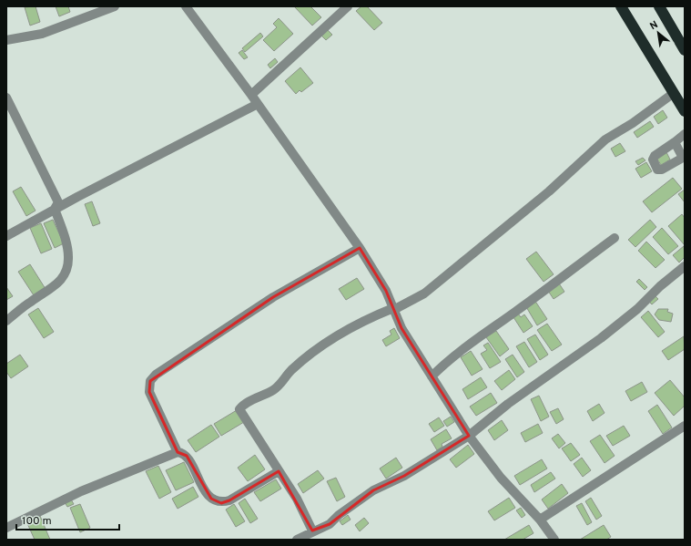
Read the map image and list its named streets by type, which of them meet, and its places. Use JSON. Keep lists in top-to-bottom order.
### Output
{
  "scale_bar": "100 m",
  "north": "top left"
}
